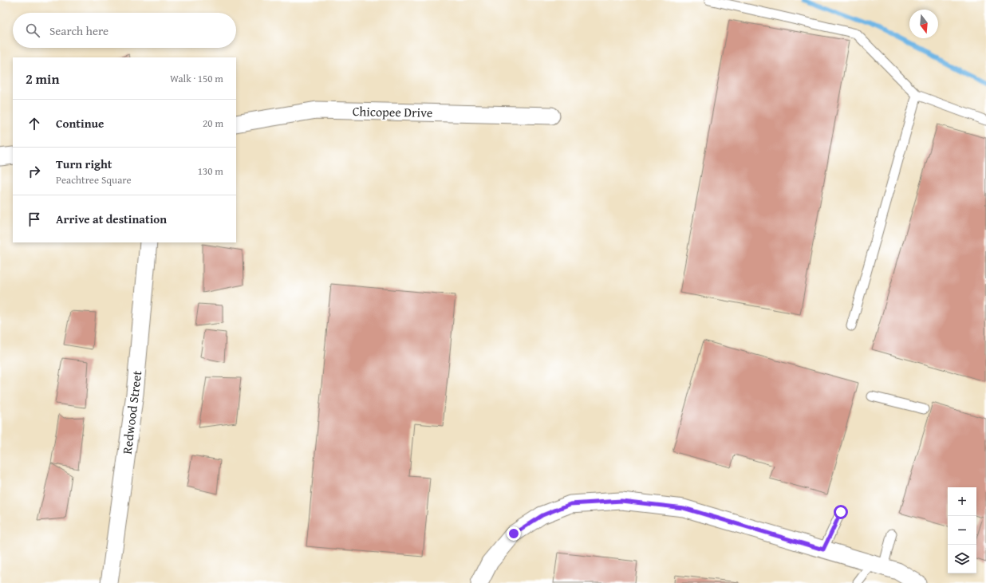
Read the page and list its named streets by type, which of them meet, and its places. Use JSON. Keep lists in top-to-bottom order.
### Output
{
  "streets": {
    "street": ["Chicopee Drive", "Redwood Street"]
  },
  "north": "bottom",
  "page": {
    "search": "Search here",
    "heading": ["2 min", "Walk · 150 m"],
    "list": [
      ["Continue", "20 m"],
      ["Turn right", "Peachtree Square", "130 m"],
      "Arrive at destination"
    ],
    "map_buttons": ["+", "−"]
  }
}
